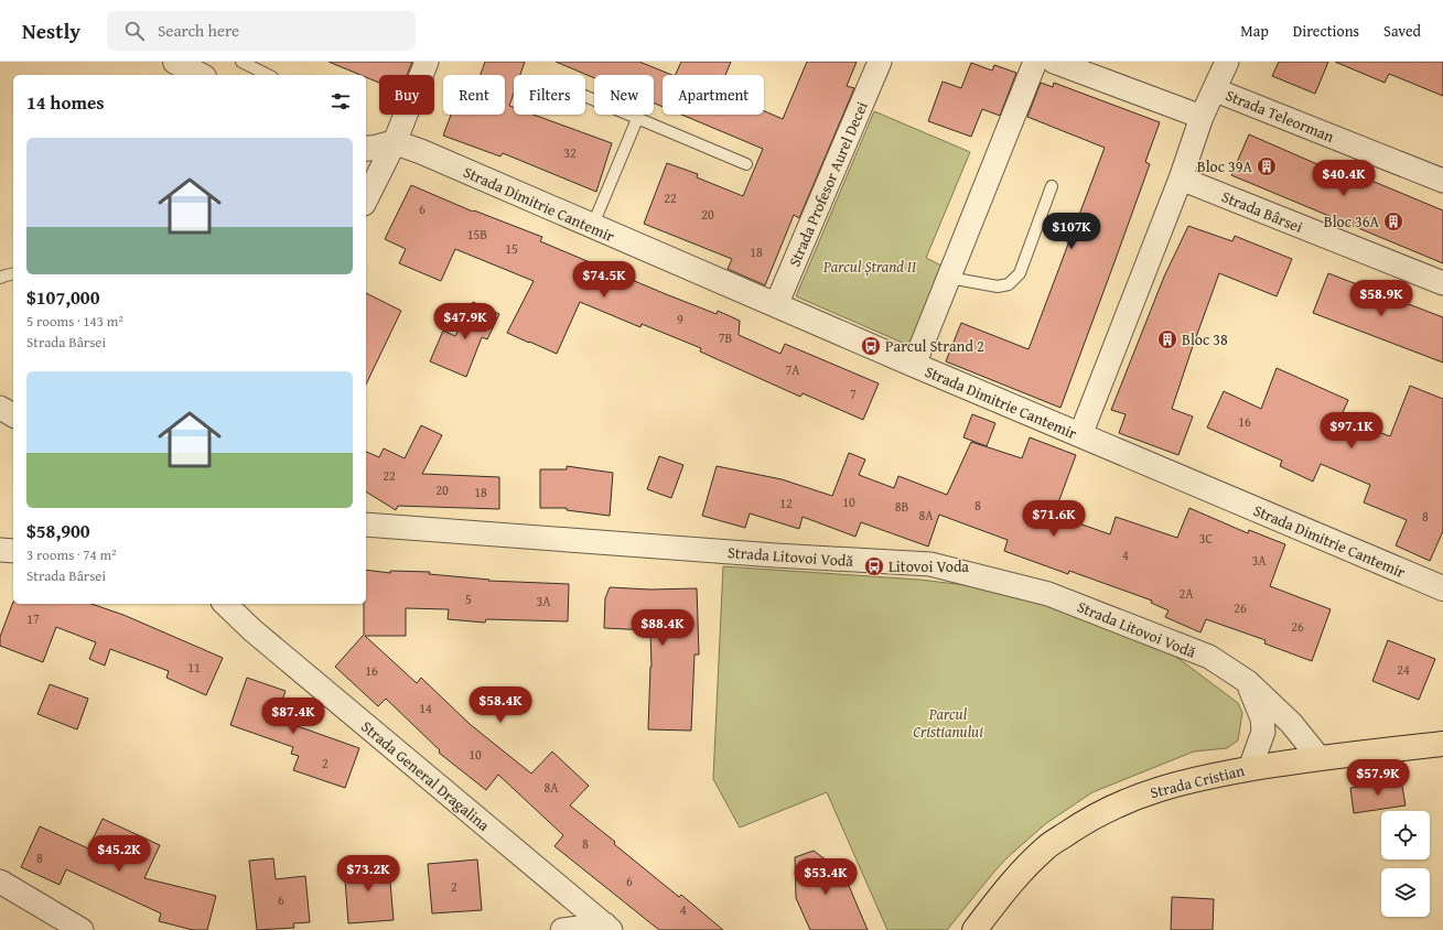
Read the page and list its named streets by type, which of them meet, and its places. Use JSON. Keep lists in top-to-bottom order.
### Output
{
  "streets": {
    "main road": ["Strada Cristian"],
    "street": [
      "Strada Teleorman",
      "Strada Profesor Aurel Decei",
      "Strada Dimitrie Cantemir",
      "Strada Bârsei",
      "Strada Litovoi Vodă",
      "Strada General Dragalina"
    ]
  },
  "crossings": [
    ["Strada Profesor Aurel Decei", "Strada Dimitrie Cantemir"],
    ["Strada Litovoi Vodă", "Strada Cristian"]
  ],
  "parks": ["Parcul Ștrand II", "Parcul Cristianului"],
  "places": {
    "building": ["Bloc 39A", "Bloc 36A", "Bloc 38"],
    "bus stop": ["Parcul Strand 2", "Litovoi Voda"]
  },
  "house_numbers": [
    "32",
    "22",
    "6",
    "20",
    "15B",
    "15",
    "18",
    "9",
    "7B",
    "7A",
    "7",
    "16",
    "22",
    "20",
    "18",
    "10",
    "12",
    "8",
    "8B",
    "8A",
    "8",
    "3C",
    "4",
    "3A",
    "2A",
    "5",
    "3A",
    "26",
    "17",
    "26",
    "11",
    "24",
    "16",
    "14",
    "10",
    "2",
    "8A",
    "8",
    "8",
    "6",
    "2",
    "6",
    "4"
  ],
  "page": {
    "header": "Nestly",
    "search": "Search here",
    "nav": ["Map", "Directions", "Saved"],
    "chip": [
      "Buy",
      "Rent",
      "Filters",
      "New",
      "Apartment"
    ],
    "heading": "14 homes",
    "list": [
      {
        "name": "$107,000",
        "note": "5 rooms · 143 m² · Strada Bârsei"
      },
      {
        "name": "$58,900",
        "note": "3 rooms · 74 m² · Strada Bârsei"
      }
    ],
    "price": [
      "$40.4K",
      "$107K",
      "$74.5K",
      "$58.9K",
      "$47.9K",
      "$97.1K",
      "$71.6K",
      "$88.4K",
      "$58.4K",
      "$87.4K",
      "$57.9K",
      "$45.2K",
      "$73.2K",
      "$53.4K"
    ]
  }
}
